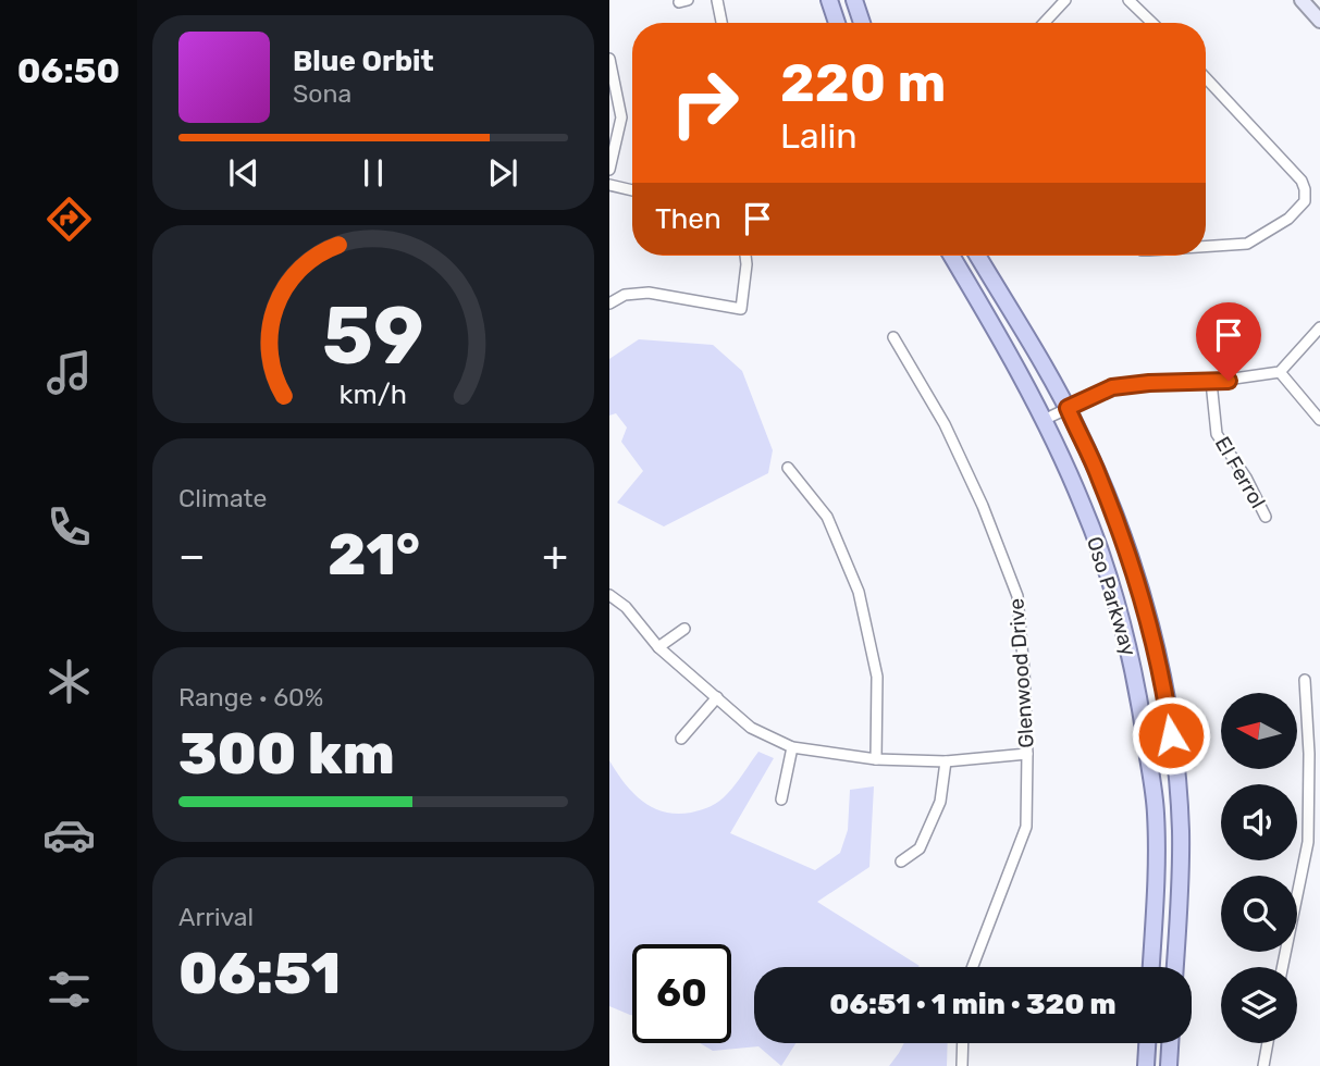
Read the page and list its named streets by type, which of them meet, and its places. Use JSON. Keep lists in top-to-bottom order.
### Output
{
  "streets": {
    "main road": ["Oso Parkway"],
    "street": ["El Ferrol", "Glenwood Drive"]
  },
  "north": "left",
  "page": {
    "tabs": "06:50",
    "turn": ["220 m", "Lalin"],
    "song": ["Blue Orbit", "Sona"],
    "then": "Then",
    "tile": [
      "Climate",
      ["Range · 60%", "300 km"],
      ["Arrival", "06:51"]
    ],
    "heat": ["−", "21°", "+"],
    "limit": "60",
    "trip": "06:51 · 1 min · 320 m",
    "gauge": ["59", "km/h"]
  }
}
